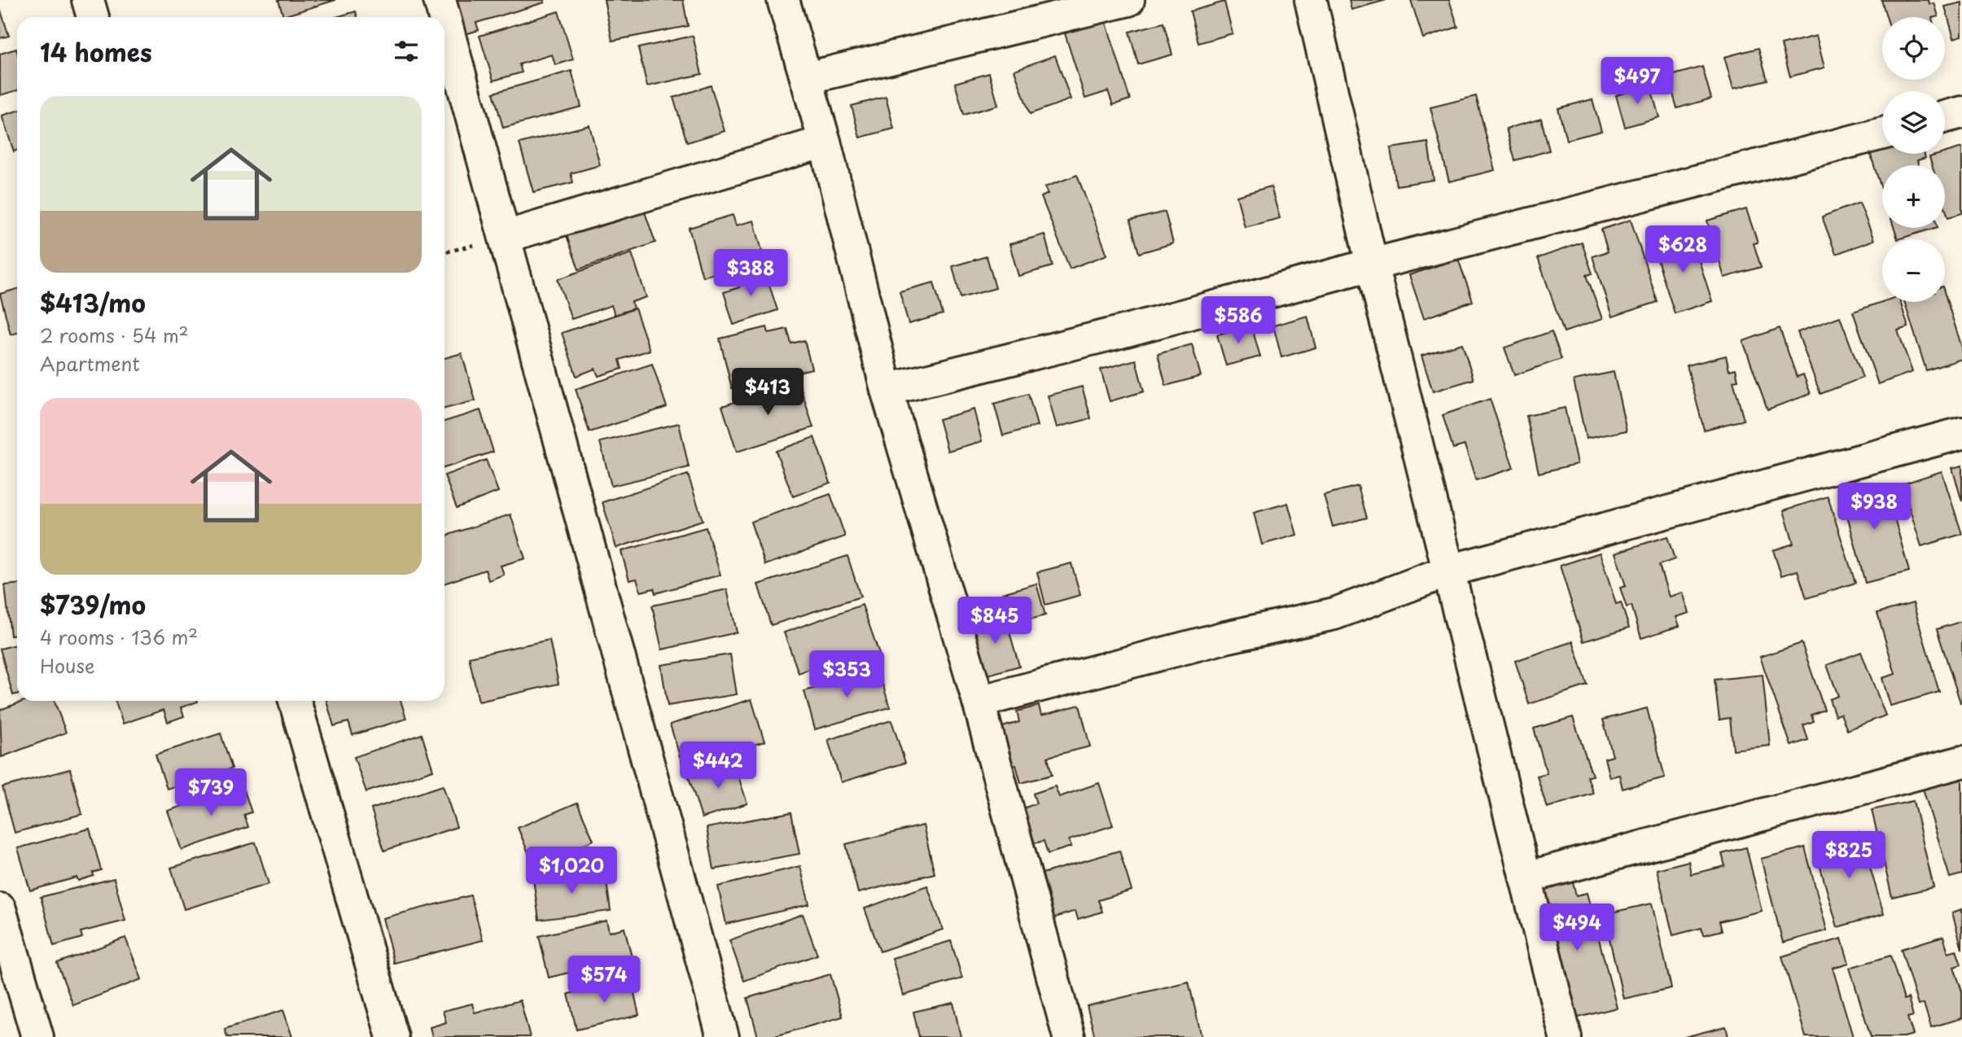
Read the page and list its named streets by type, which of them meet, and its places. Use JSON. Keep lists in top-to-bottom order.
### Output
{
  "page": {
    "map_buttons": ["+", "−"],
    "heading": "14 homes",
    "price": [
      "$497",
      "$628",
      "$388",
      "$586",
      "$413",
      "$938",
      "$845",
      "$353",
      "$442",
      "$739",
      "$825",
      "$1,020",
      "$494",
      "$574"
    ],
    "list": [
      {
        "name": "$413/mo",
        "note": "2 rooms · 54 m² · Apartment"
      },
      {
        "name": "$739/mo",
        "note": "4 rooms · 136 m² · House"
      }
    ]
  }
}
